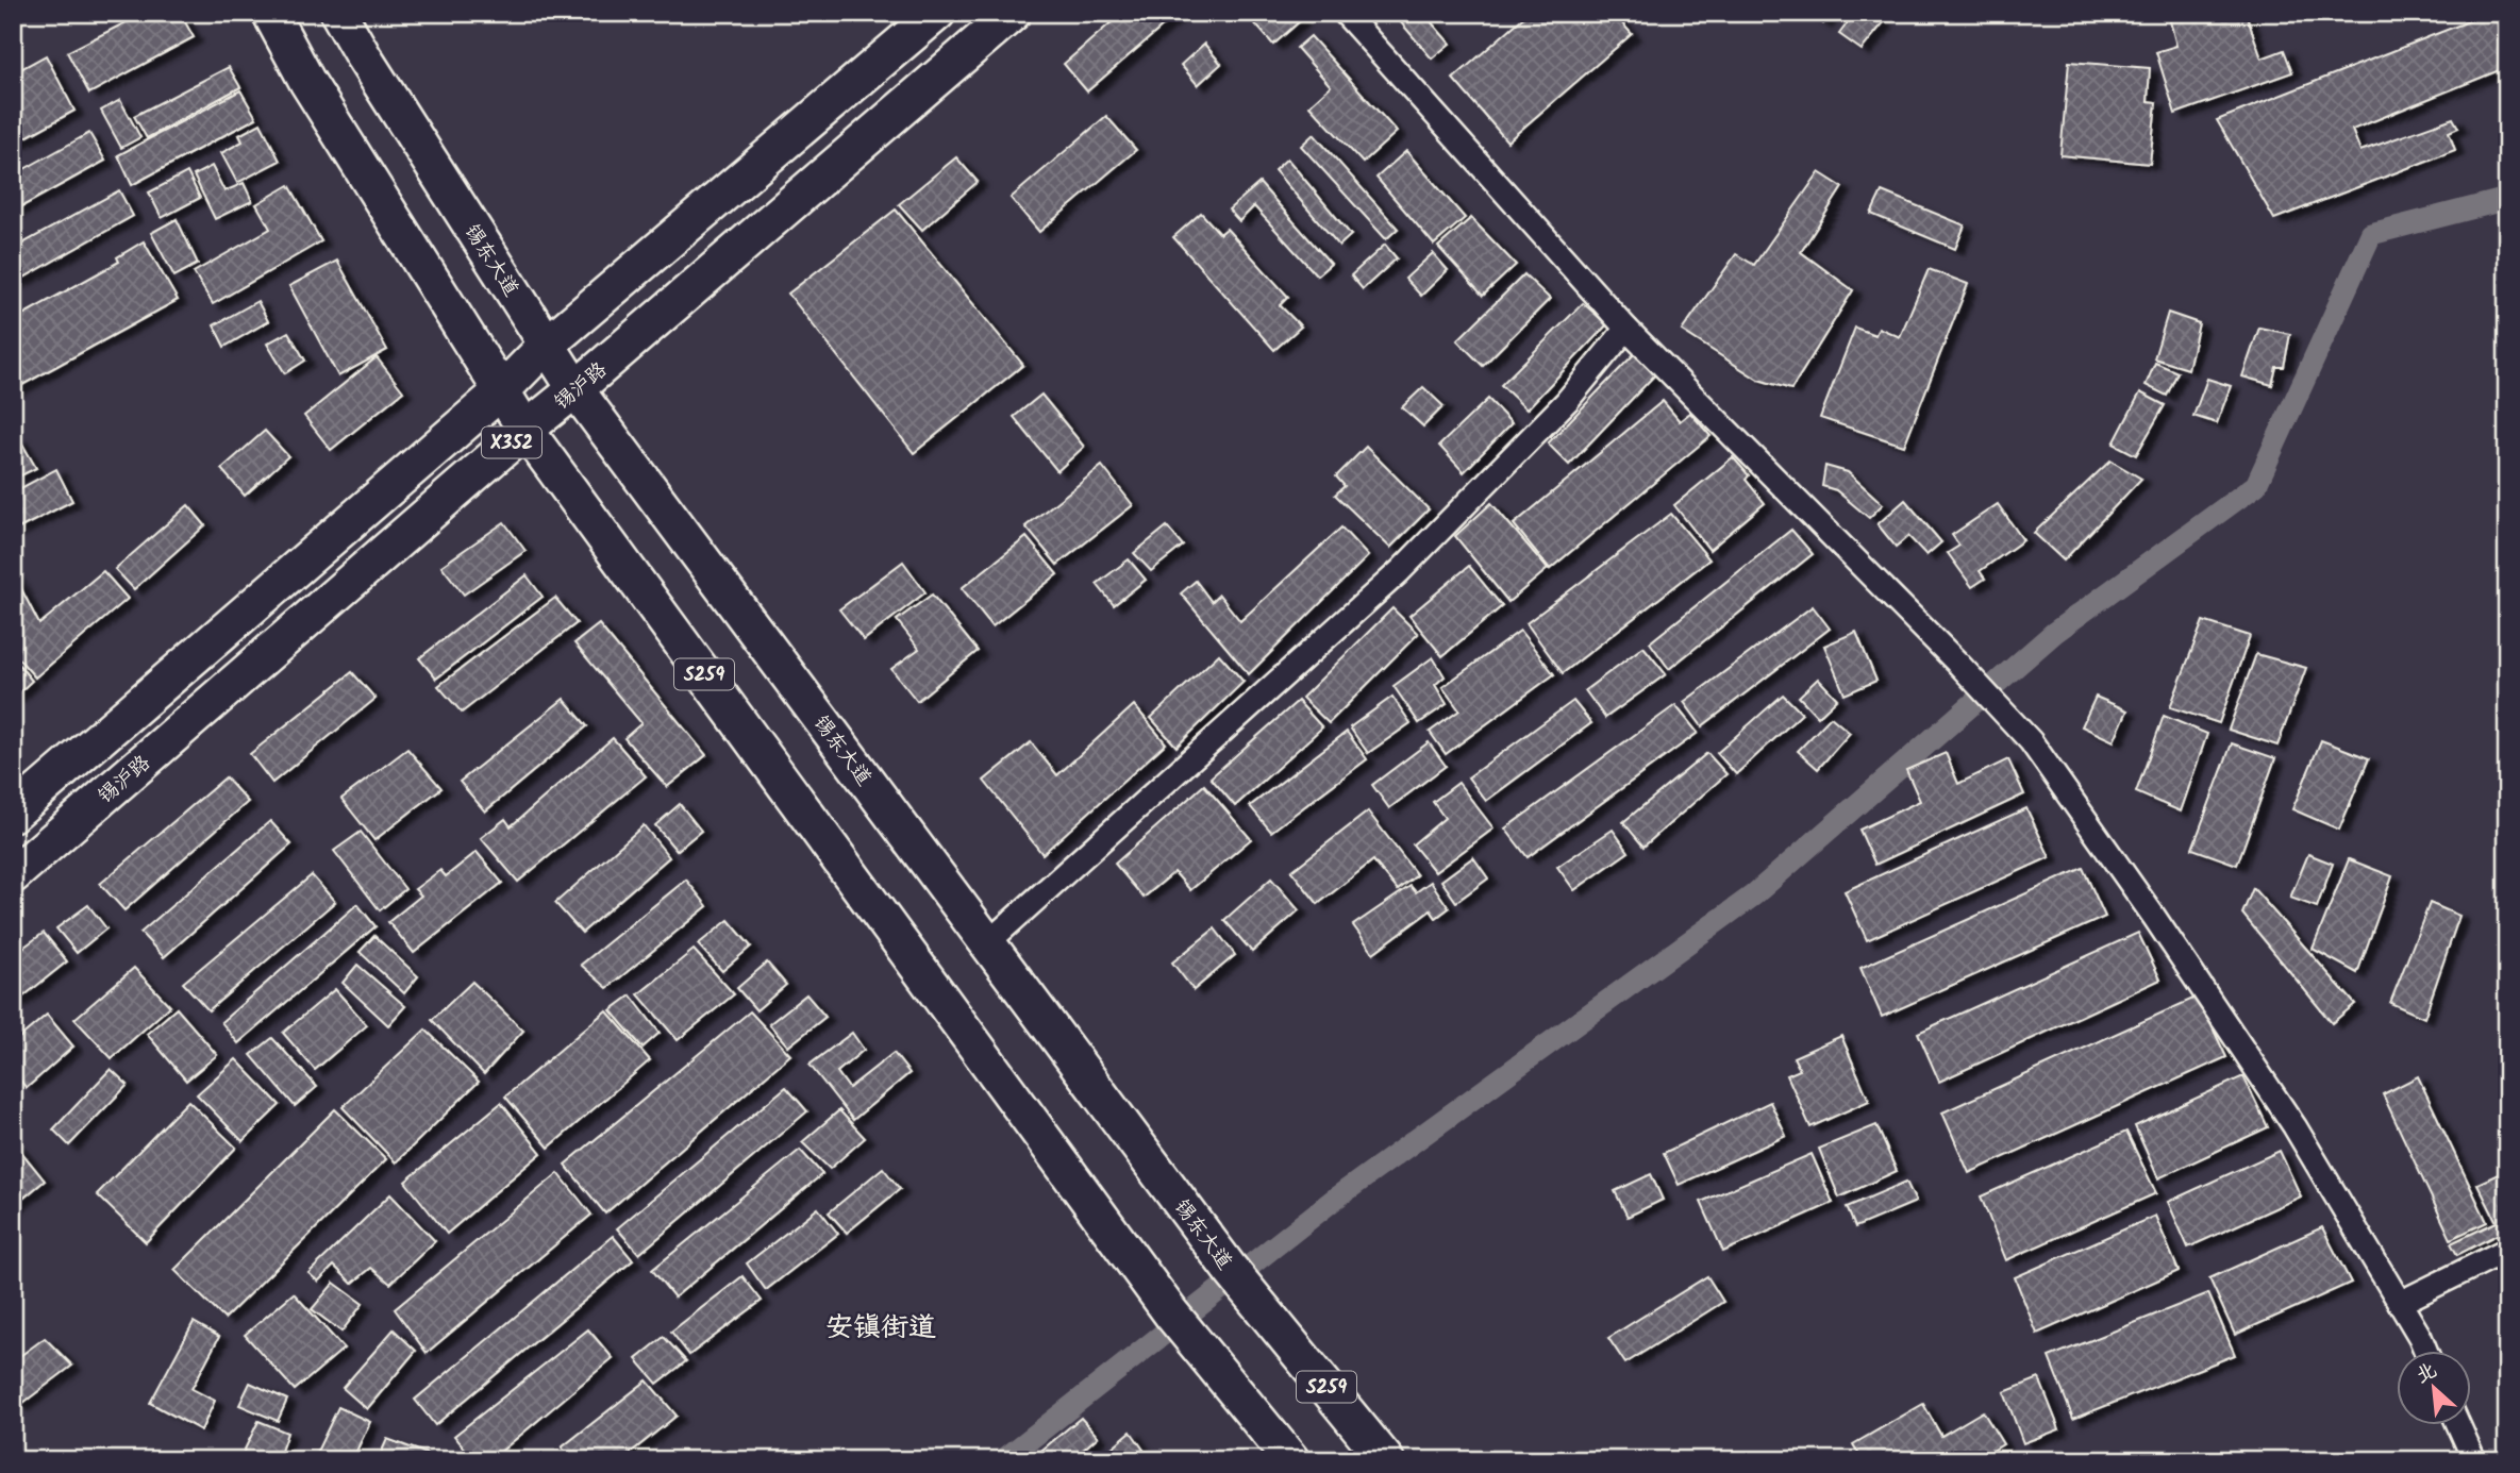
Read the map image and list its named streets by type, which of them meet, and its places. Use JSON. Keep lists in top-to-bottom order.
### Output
{
  "streets": {
    "main road": [
      "锡东大道",
      "锡沪路",
      "X352",
      "S259"
    ]
  },
  "crossings": [
    ["锡东大道", "锡沪路"],
    ["锡东大道", "X352"],
    ["锡沪路", "S259"],
    ["X352", "S259"]
  ],
  "districts": ["安镇街道"],
  "north": "top left"
}
